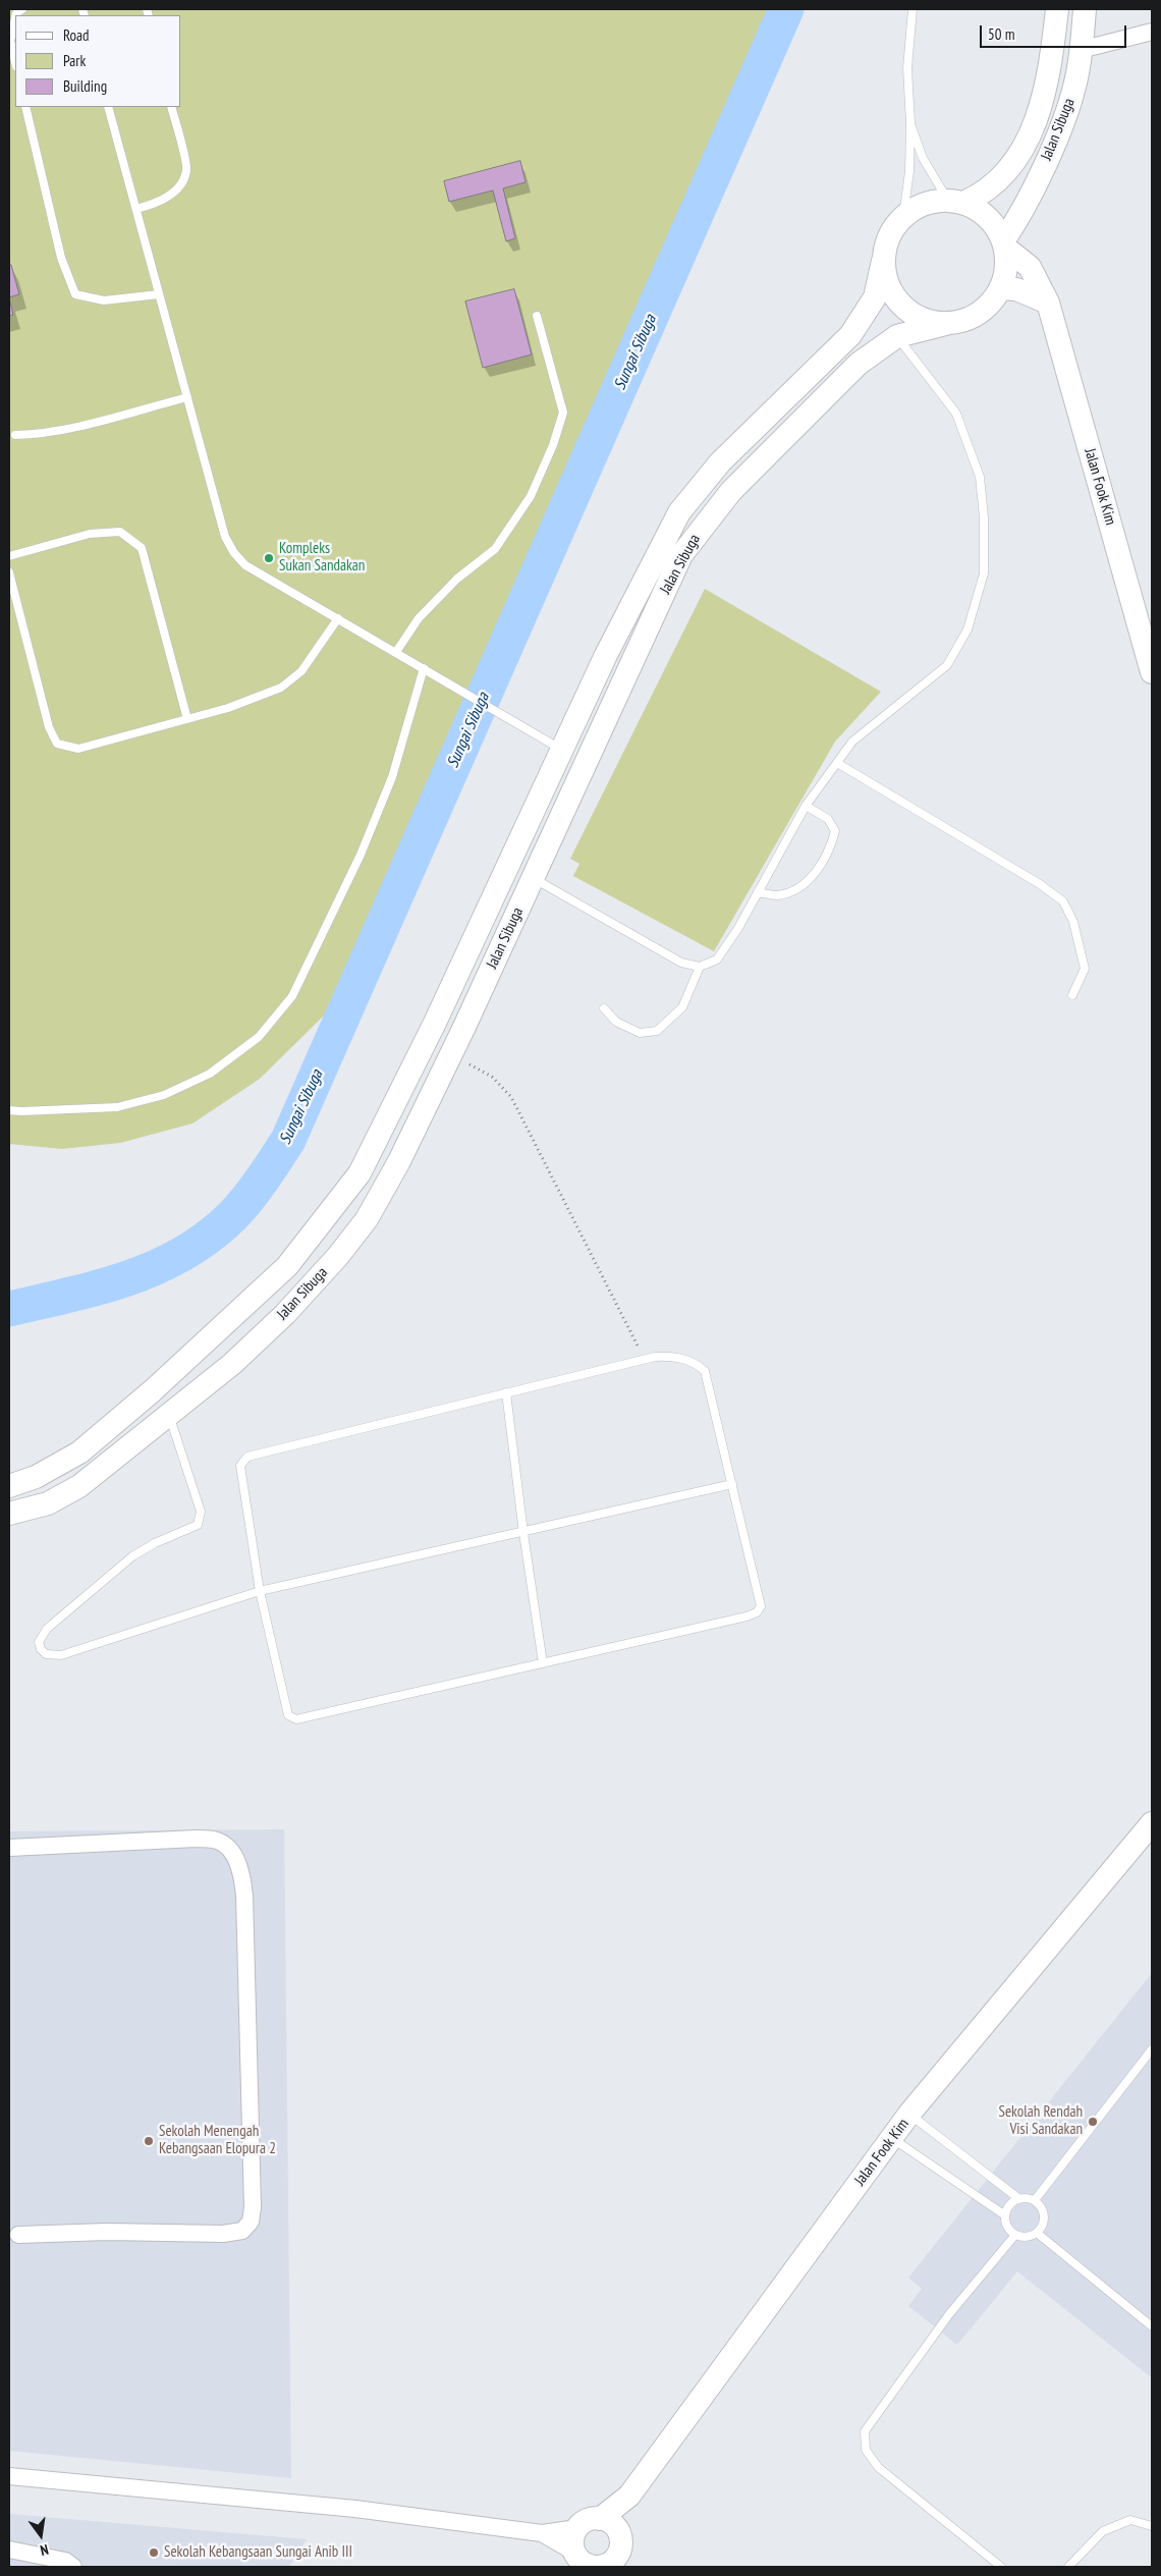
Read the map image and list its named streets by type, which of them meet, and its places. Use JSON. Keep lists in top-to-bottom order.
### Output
{
  "streets": {
    "main road": ["Jalan Sibuga", "Jalan Fook Kim"]
  },
  "crossings": [
    ["Jalan Sibuga", "Jalan Fook Kim"]
  ],
  "water": ["Sungai Sibuga"],
  "places": [
    "Kompleks Sukan Sandakan",
    "Sekolah Rendah Visi Sandakan",
    "Sekolah Menengah Kebangsaan Elopura 2",
    "Sekolah Kebangsaan Sungai Anib III"
  ],
  "legend": ["Road", "Park", "Building"],
  "scale_bar": "50 m",
  "north": "bottom"
}
